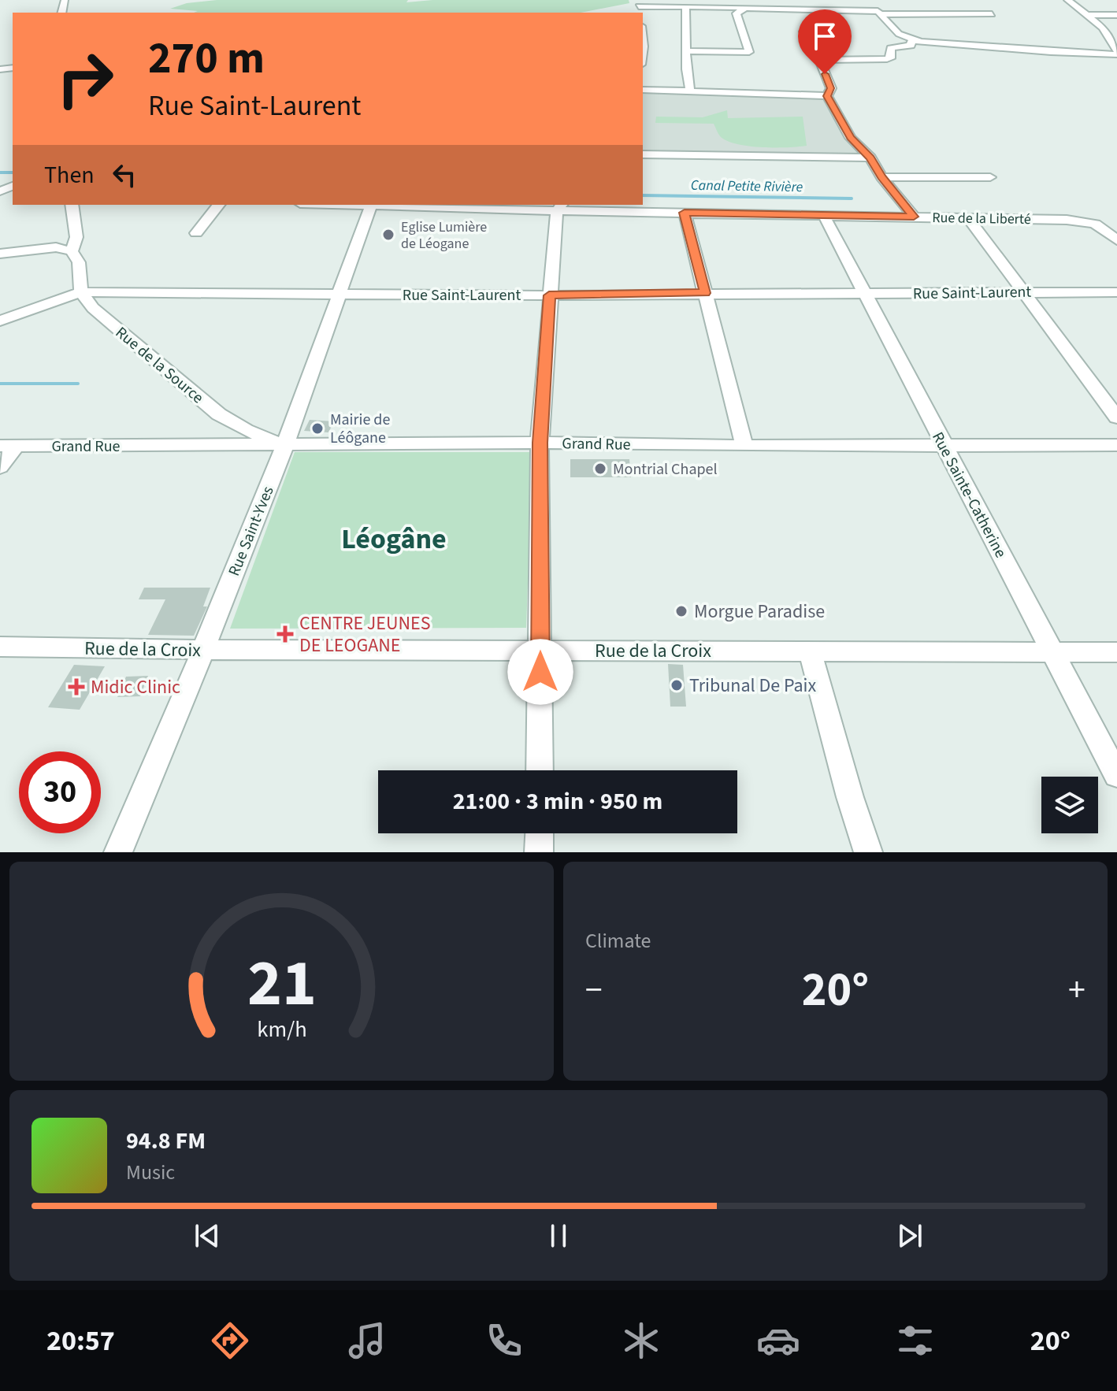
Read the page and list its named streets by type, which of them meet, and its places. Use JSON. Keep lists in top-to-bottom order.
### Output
{
  "streets": {
    "street": [
      "Rue de la Liberté",
      "Rue Saint-Laurent",
      "Rue de la Source",
      "Grand Rue",
      "Rue Sainte-Catherine",
      "Rue Saint-Yves",
      "Rue de la Croix"
    ]
  },
  "crossings": [
    ["Rue de la Liberté", "Rue Sainte-Catherine"],
    ["Rue de la Liberté", "Rue Saint-Yves"],
    ["Rue Saint-Laurent", "Rue de la Source"],
    ["Rue Saint-Laurent", "Rue Sainte-Catherine"],
    ["Rue Saint-Laurent", "Rue Saint-Yves"],
    ["Rue de la Source", "Grand Rue"],
    ["Rue de la Source", "Rue Saint-Yves"],
    ["Grand Rue", "Rue Sainte-Catherine"],
    ["Grand Rue", "Rue Saint-Yves"],
    ["Rue Sainte-Catherine", "Rue de la Croix"],
    ["Rue Saint-Yves", "Rue de la Croix"]
  ],
  "districts": ["Léogâne"],
  "water": ["Canal Petite Rivière"],
  "places": {
    "other": [
      "Eglise Lumière de Léogane",
      "Mairie de Léôgane",
      "Montrial Chapel",
      "Morgue Paradise",
      "Tribunal De Paix"
    ],
    "health": ["CENTRE JEUNES DE LEOGANE", "Midic Clinic"]
  },
  "page": {
    "turn": ["270 m", "Rue Saint-Laurent"],
    "then": "Then",
    "limit": "30",
    "trip": "21:00 · 3 min · 950 m",
    "tile": "Climate",
    "heat": ["−", "20°", "+"],
    "song": ["94.8 FM", "Music"],
    "tabs": ["20:57", "20°"],
    "gauge": ["21", "km/h"]
  }
}
